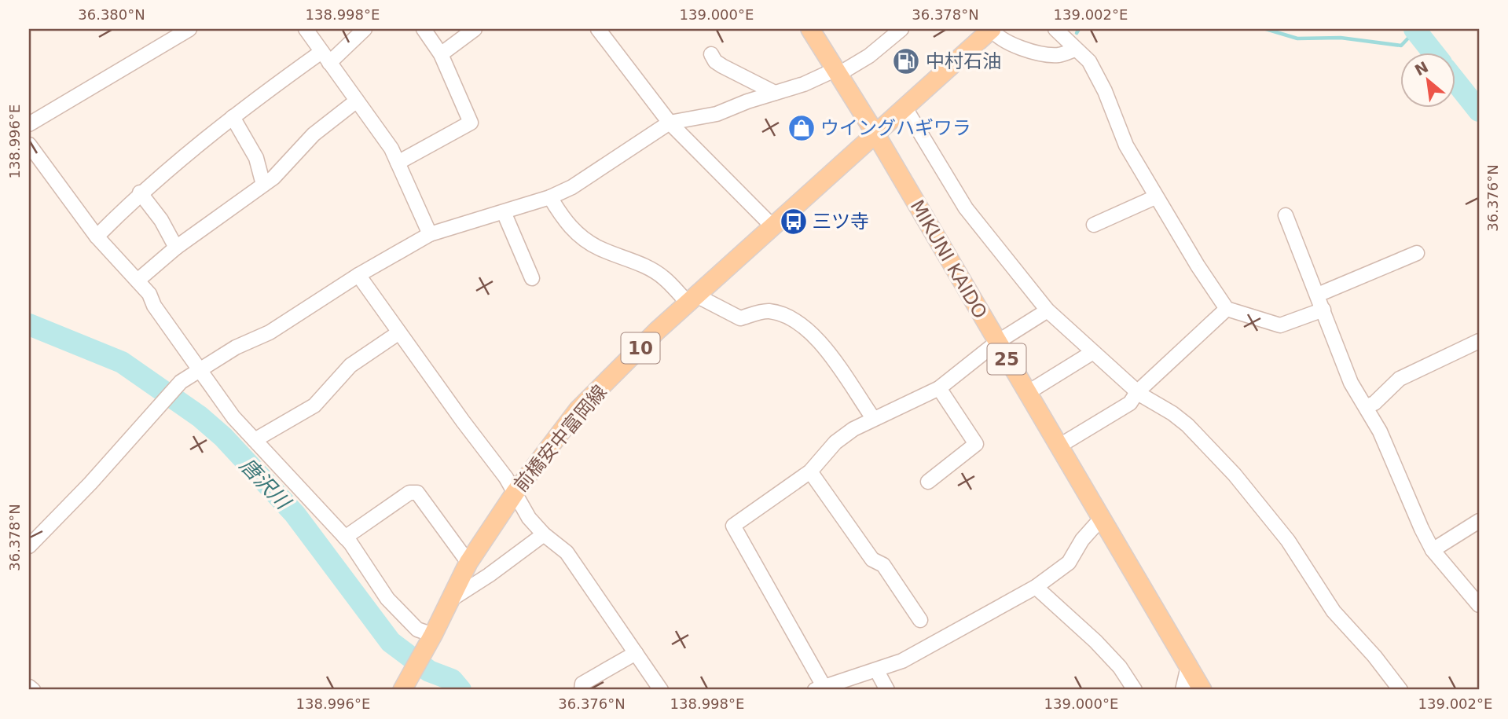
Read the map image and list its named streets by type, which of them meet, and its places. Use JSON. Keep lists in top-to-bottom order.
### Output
{
  "streets": {
    "main road": [
      "MIKUNI KAIDO",
      "10",
      "25",
      "前橋安中富岡線"
    ]
  },
  "crossings": [
    ["MIKUNI KAIDO", "前橋安中富岡線"]
  ],
  "water": ["唐沢川"],
  "places": {
    "fuel station": ["中村石油"],
    "shop": ["ウイングハギワラ"],
    "bus stop": ["三ツ寺"]
  },
  "north": "top left",
  "coordinates": [
    "36.380°N",
    "138.998°E",
    "139.000°E",
    "36.378°N",
    "139.002°E",
    "138.996°E",
    "36.376°N"
  ]
}
